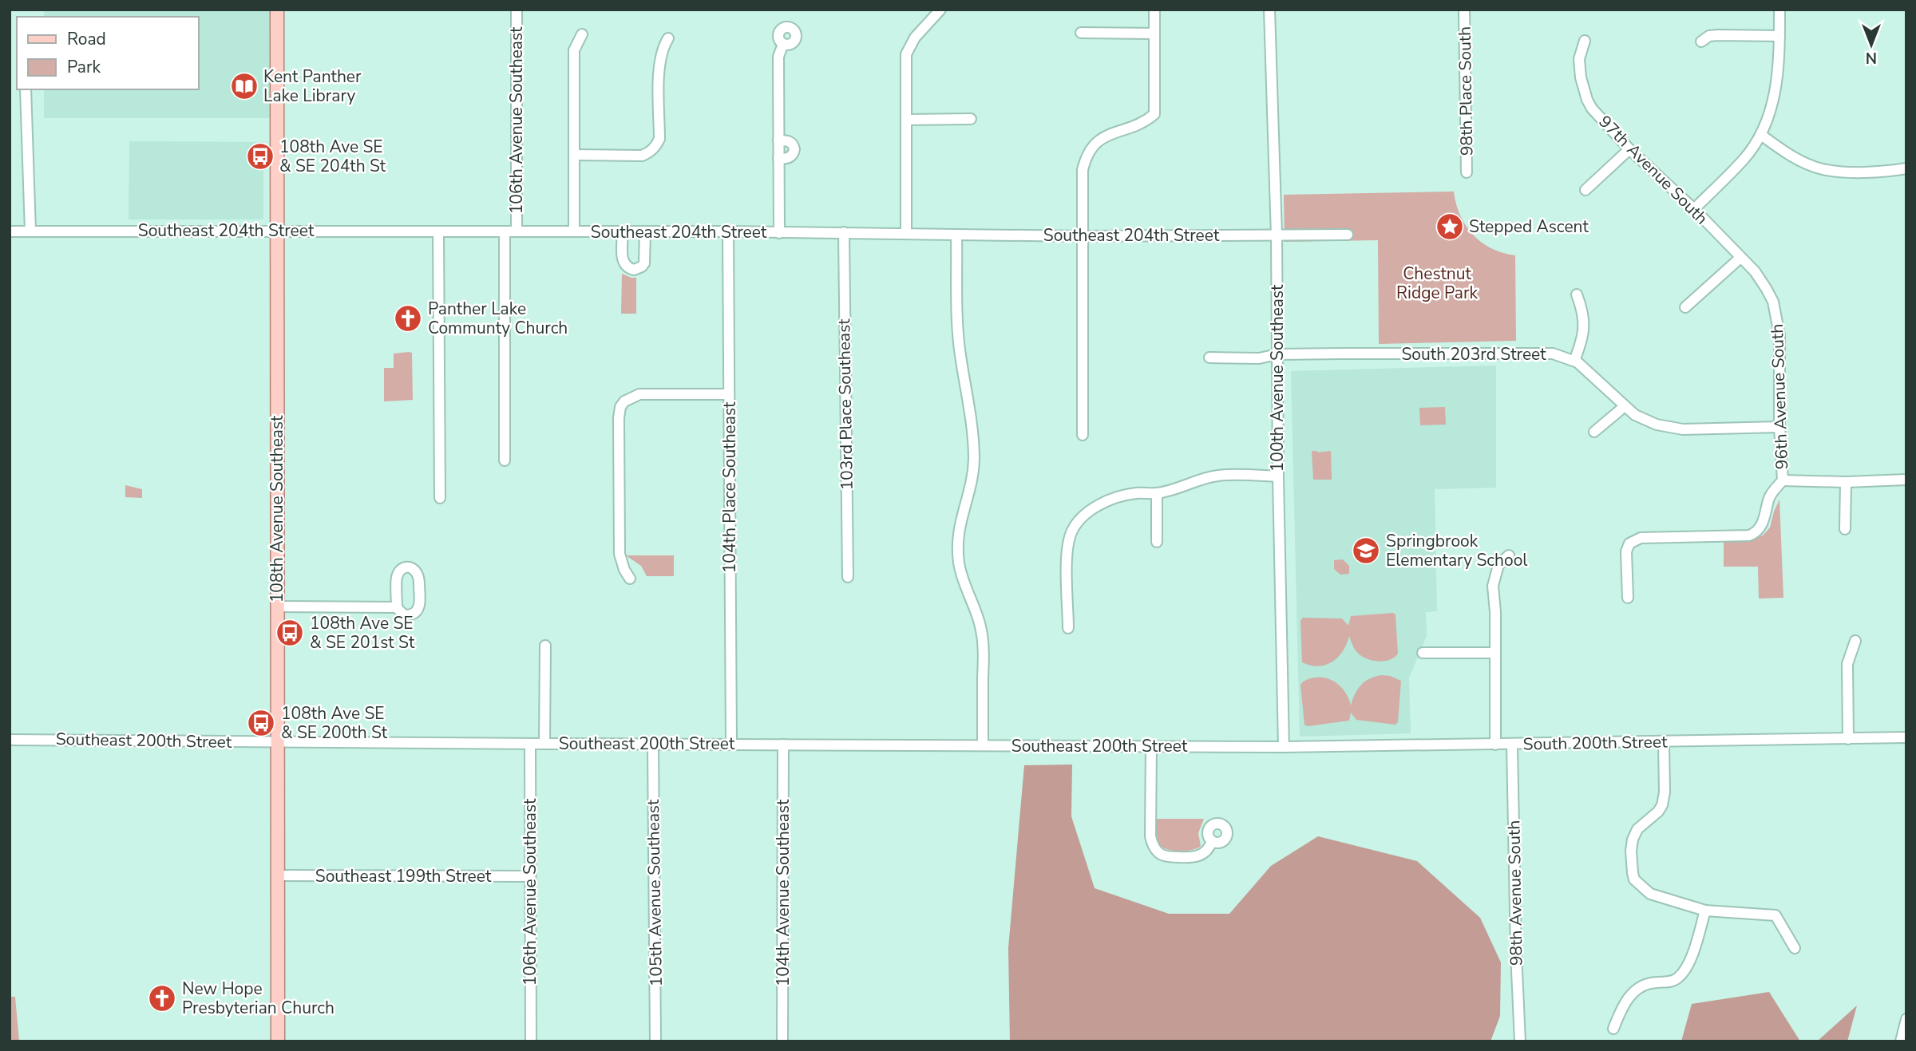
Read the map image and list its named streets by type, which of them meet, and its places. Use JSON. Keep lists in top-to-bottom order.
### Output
{
  "streets": {
    "main road": ["108th Avenue Southeast"],
    "street": [
      "98th Place South",
      "106th Avenue Southeast",
      "97th Avenue South",
      "Southeast 204th Street",
      "South 203rd Street",
      "100th Avenue Southeast",
      "96th Avenue South",
      "103rd Place Southeast",
      "104th Place Southeast",
      "Southeast 200th Street",
      "South 200th Street",
      "Southeast 199th Street",
      "105th Avenue Southeast",
      "104th Avenue Southeast",
      "98th Avenue South"
    ]
  },
  "crossings": [
    ["106th Avenue Southeast", "Southeast 204th Street"],
    ["106th Avenue Southeast", "Southeast 200th Street"],
    ["106th Avenue Southeast", "Southeast 199th Street"],
    ["97th Avenue South", "96th Avenue South"],
    ["Southeast 204th Street", "100th Avenue Southeast"],
    ["Southeast 204th Street", "103rd Place Southeast"],
    ["Southeast 204th Street", "104th Place Southeast"],
    ["Southeast 204th Street", "108th Avenue Southeast"],
    ["South 203rd Street", "100th Avenue Southeast"],
    ["South 203rd Street", "96th Avenue South"],
    ["100th Avenue Southeast", "Southeast 200th Street"],
    ["100th Avenue Southeast", "South 200th Street"],
    ["104th Place Southeast", "Southeast 200th Street"],
    ["108th Avenue Southeast", "Southeast 200th Street"],
    ["108th Avenue Southeast", "Southeast 199th Street"],
    ["Southeast 200th Street", "South 200th Street"],
    ["Southeast 200th Street", "105th Avenue Southeast"],
    ["Southeast 200th Street", "104th Avenue Southeast"],
    ["South 200th Street", "98th Avenue South"]
  ],
  "parks": ["Chestnut Ridge Park"],
  "places": {
    "library": ["Kent Panther Lake Library"],
    "bus stop": ["108th Ave SE & SE 204th St", "108th Ave SE & SE 201st St", "108th Ave SE & SE 200th St"],
    "place": ["Stepped Ascent"],
    "church": ["Panther Lake Communty Church", "New Hope Presbyterian Church"],
    "school or university": ["Springbrook Elementary School"]
  },
  "legend": ["Road", "Park"],
  "north": "bottom"
}
